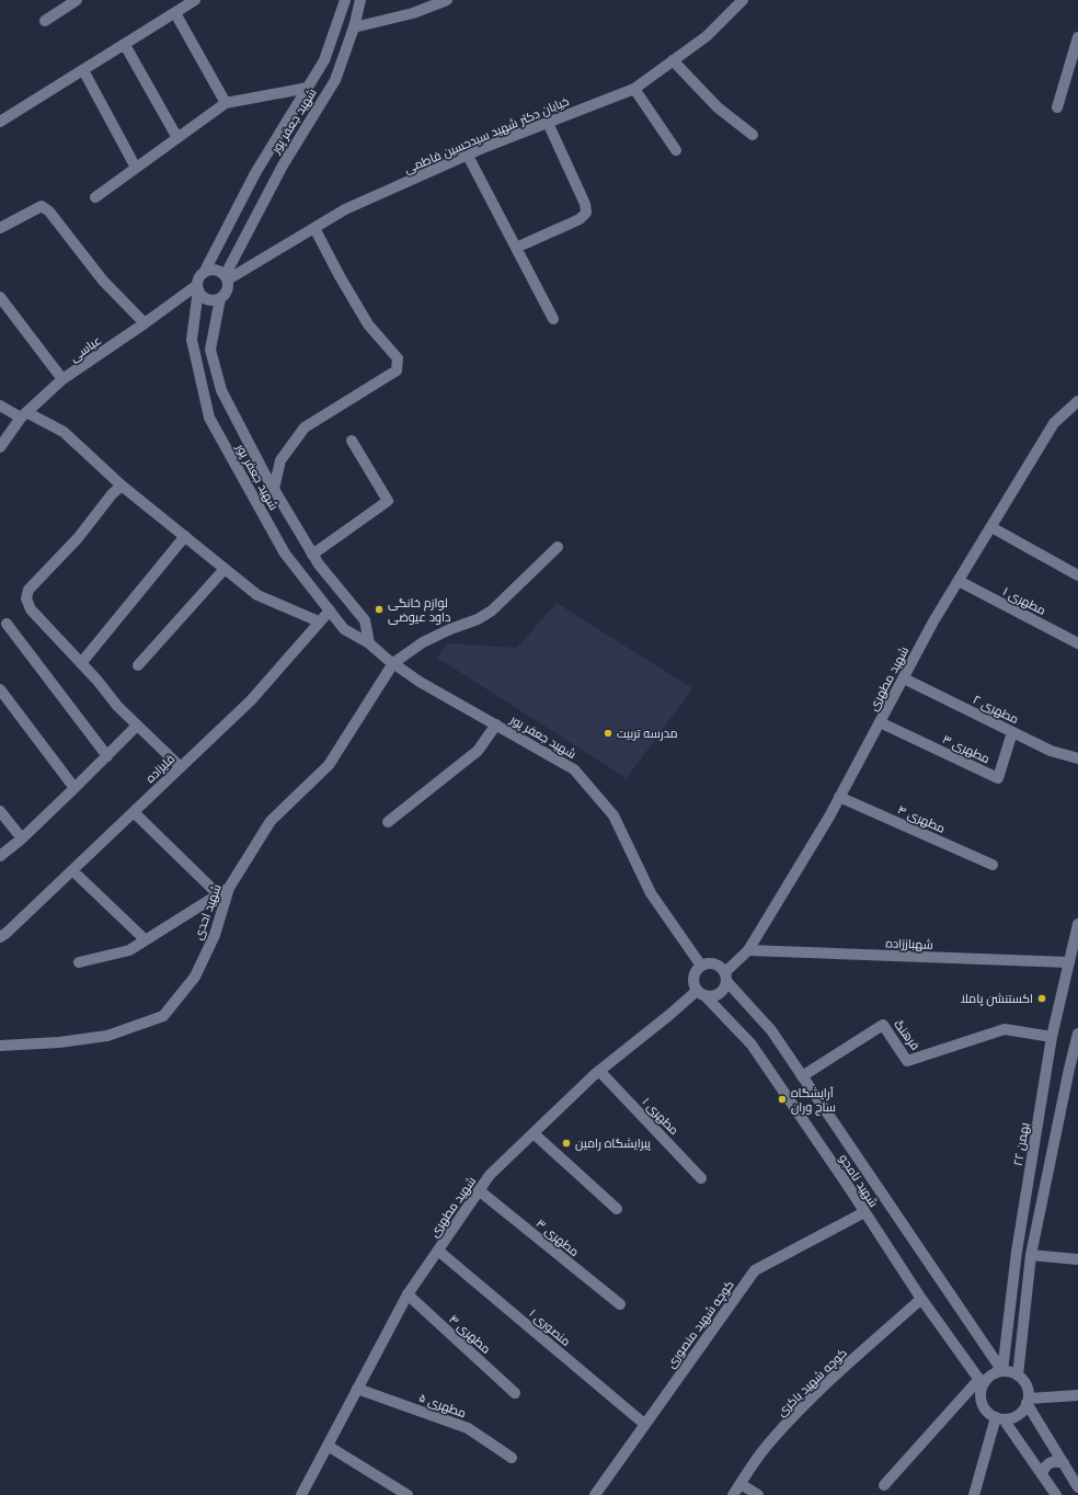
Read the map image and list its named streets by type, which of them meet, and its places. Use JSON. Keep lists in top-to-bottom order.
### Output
{
  "streets": {
    "street": [
      "شهید جعفر پور",
      "خیابان دکتر شهید سیدحسین فاطمی",
      "عباسی",
      "مطهری ۱",
      "شهید مطهری",
      "مطهری ۲",
      "مطهری ۳",
      "قلیزاده",
      "مطهری ۴",
      "شهید احدی",
      "شهباززاده",
      "فرهنگ",
      "۲۲ بهمن",
      "شهید نامجو",
      "کوچه شهید منصوری",
      "منصوری ۱",
      "کوچه شهید باکری",
      "مطهری ۵"
    ]
  },
  "crossings": [
    ["شهید جعفر پور", "خیابان دکتر شهید سیدحسین فاطمی"],
    ["شهید جعفر پور", "عباسی"],
    ["شهید جعفر پور", "شهید مطهری"],
    ["شهید جعفر پور", "قلیزاده"],
    ["شهید جعفر پور", "شهید احدی"],
    ["شهید جعفر پور", "شهید نامجو"],
    ["خیابان دکتر شهید سیدحسین فاطمی", "عباسی"],
    ["مطهری ۱", "شهید مطهری"],
    ["شهید مطهری", "مطهری ۲"],
    ["شهید مطهری", "مطهری ۳"],
    ["شهید مطهری", "مطهری ۴"],
    ["شهید مطهری", "شهباززاده"],
    ["شهید مطهری", "شهید نامجو"],
    ["شهید مطهری", "منصوری ۱"],
    ["شهید مطهری", "مطهری ۵"],
    ["مطهری ۲", "مطهری ۳"],
    ["شهباززاده", "۲۲ بهمن"],
    ["فرهنگ", "۲۲ بهمن"],
    ["فرهنگ", "شهید نامجو"],
    ["۲۲ بهمن", "شهید نامجو"],
    ["شهید نامجو", "کوچه شهید منصوری"],
    ["شهید نامجو", "کوچه شهید باکری"],
    ["کوچه شهید منصوری", "منصوری ۱"]
  ],
  "places": [
    "لوازم خانگی داود عیوضی",
    "مدرسه تربیت",
    "اکستنشن پاملا",
    "آرایشگاه ساچ وران",
    "پیرایشگاه ‌رامین"
  ]
}
